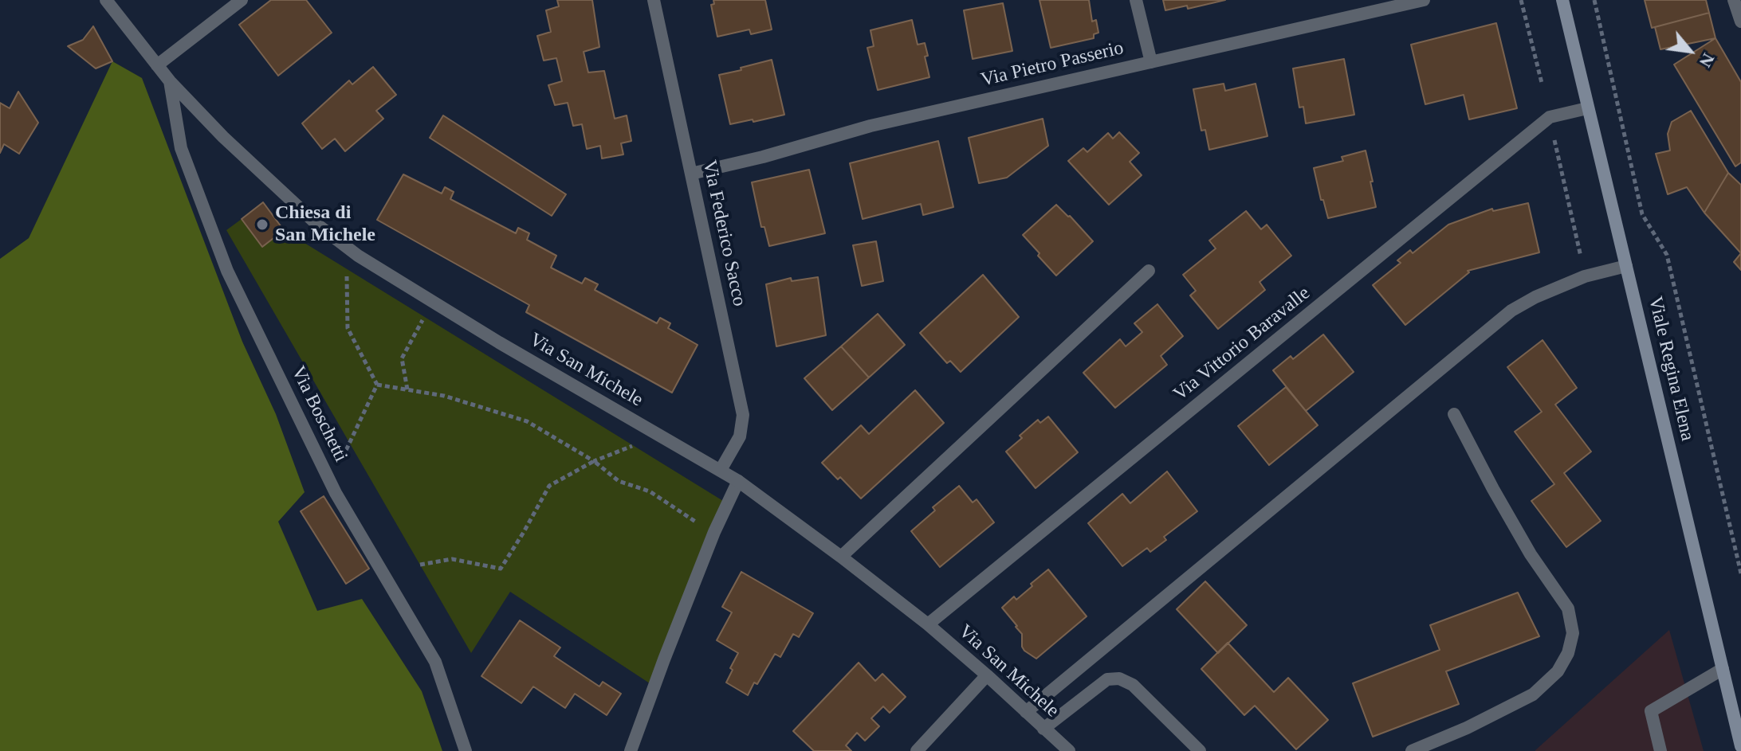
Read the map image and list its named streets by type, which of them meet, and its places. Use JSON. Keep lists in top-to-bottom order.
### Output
{
  "streets": {
    "main road": ["Viale Regina Elena"],
    "street": [
      "Via Pietro Passerio",
      "Via Federico Sacco",
      "Via Vittorio Baravalle",
      "Via San Michele",
      "Via Boschetti"
    ]
  },
  "crossings": [
    ["Via Pietro Passerio", "Via Federico Sacco"],
    ["Via Federico Sacco", "Via San Michele"],
    ["Via Vittorio Baravalle", "Viale Regina Elena"],
    ["Via Vittorio Baravalle", "Via San Michele"],
    ["Via San Michele", "Via Boschetti"]
  ],
  "places": ["Chiesa di San Michele"],
  "north": "bottom right"
}
